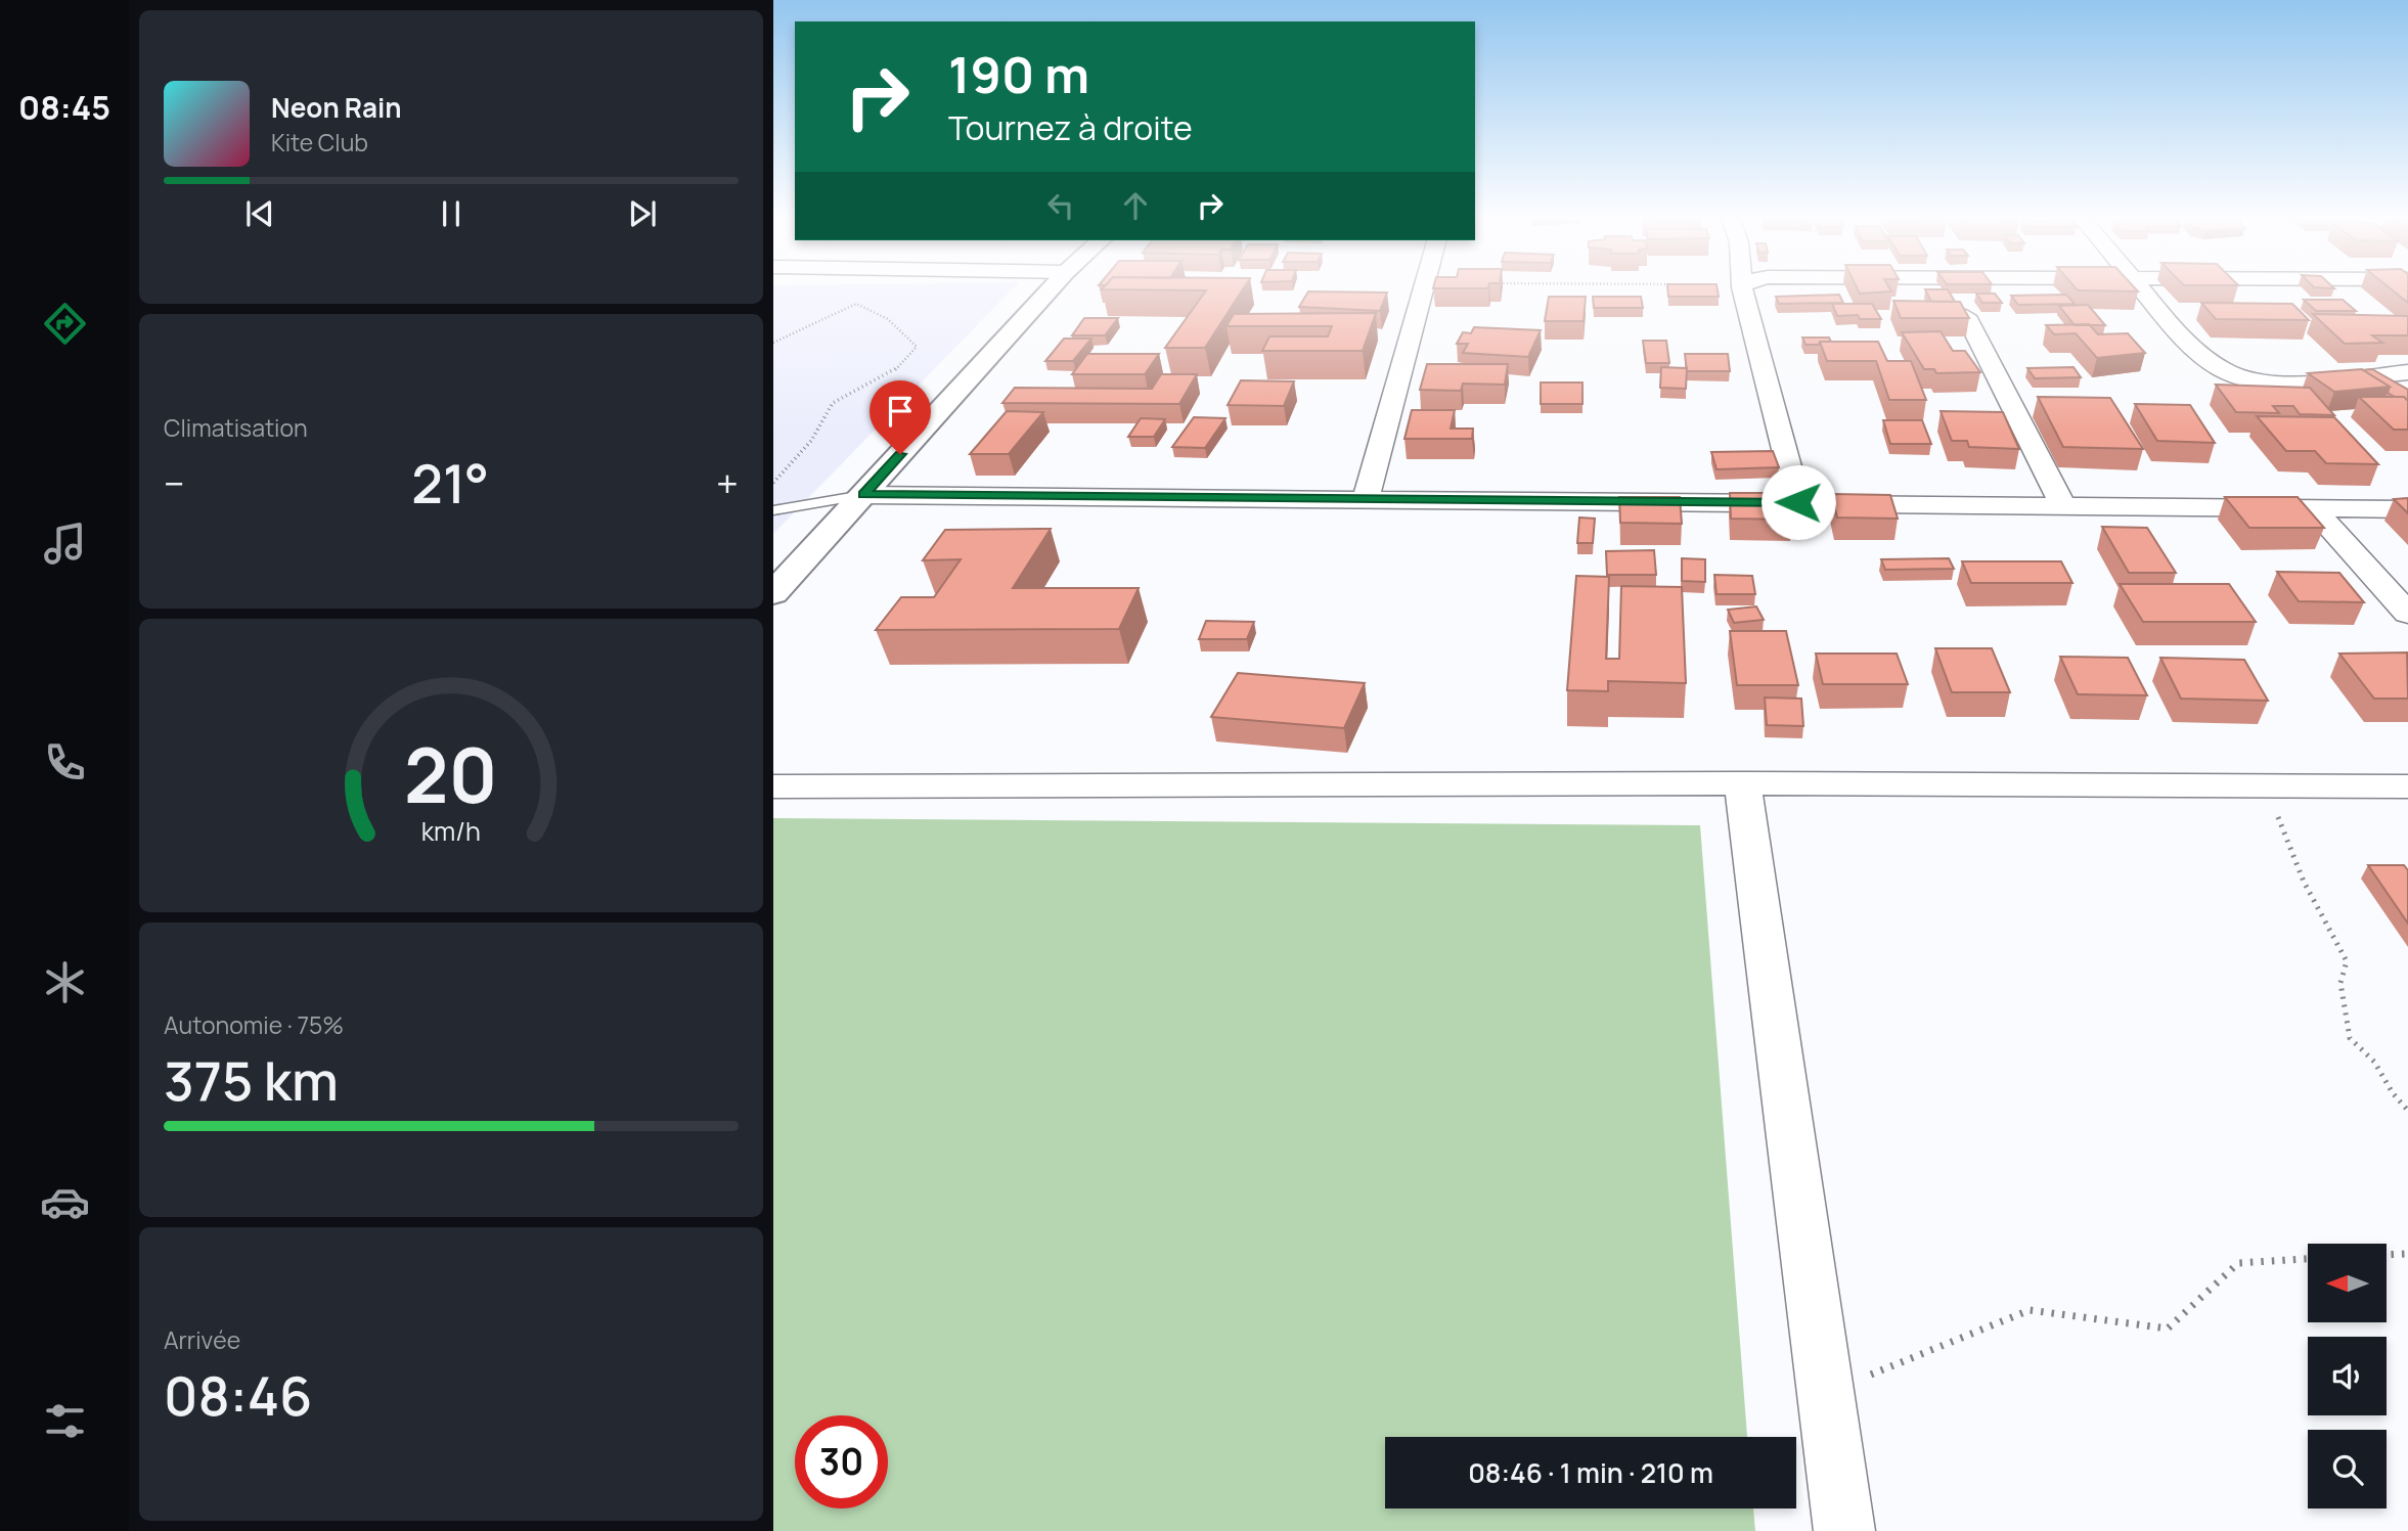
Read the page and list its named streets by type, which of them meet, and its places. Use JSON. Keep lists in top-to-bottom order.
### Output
{
  "north": "left",
  "page": {
    "tabs": "08:45",
    "turn": ["190 m", "Tournez à droite"],
    "song": ["Neon Rain", "Kite Club"],
    "tile": [
      "Climatisation",
      ["Autonomie · 75%", "375 km"],
      ["Arrivée", "08:46"]
    ],
    "heat": ["−", "21°", "+"],
    "limit": "30",
    "trip": "08:46 · 1 min · 210 m",
    "gauge": ["20", "km/h"]
  }
}
